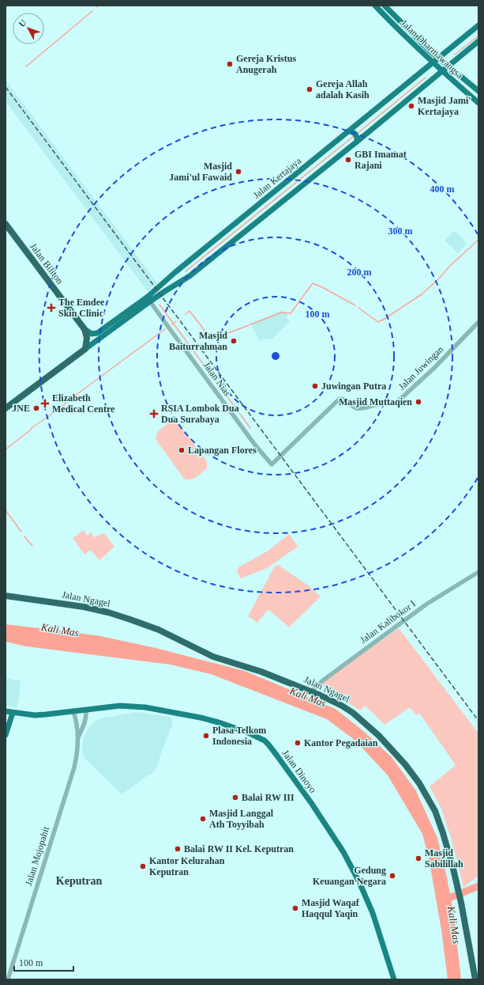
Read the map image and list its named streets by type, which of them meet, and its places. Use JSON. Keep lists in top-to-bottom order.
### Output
{
  "streets": {
    "highway": ["Jalan Biliton", "Jalan Ngagel"],
    "main road": ["Jalan Dharmawangsa", "Jalan Kertajaya", "Jalan Dinoyo"],
    "street": [
      "Jalan Juwingan",
      "Jalan Nias",
      "Jalan Kalibokor I",
      "Jalan Mojopahit"
    ]
  },
  "crossings": [
    ["Jalan Dharmawangsa", "Jalan Kertajaya"],
    ["Jalan Kertajaya", "Jalan Biliton"],
    ["Jalan Juwingan", "Jalan Nias"],
    ["Jalan Ngagel", "Jalan Kalibokor I"],
    ["Jalan Dinoyo", "Jalan Mojopahit"]
  ],
  "districts": ["Keputran"],
  "water": ["Kali Mas"],
  "places": {
    "other": [
      "Gereja Kristus Anugerah",
      "Gereja Allah adalah Kasih",
      "Masjid Jami' Kertajaya",
      "GBI Imamat Rajani",
      "Masjid Jami'ul Fawaid",
      "Masjid Baiturrahman",
      "Juwingan Putra",
      "Masjid Muttaqien",
      "JNE",
      "Lapangan Flores",
      "Plasa Telkom Indonesia",
      "Kantor Pegadaian",
      "Balai RW III",
      "Masjid Langgal Ath Toyyibah",
      "Balai RW II Kel. Keputran",
      "Masjid Sabilillah",
      "Kantor Kelurahan Keputran",
      "Gedung Keuangan Negara",
      "Masjid Waqaf Haqqul Yaqin"
    ],
    "health": ["The Emdee Skin Clinic", "Elizabeth Medical Centre", "RSIA Lombok Dua Dua Surabaya"]
  },
  "scale_bar": "100 m",
  "north": "top left",
  "rings": [
    "400 m",
    "300 m",
    "200 m",
    "100 m"
  ]
}
